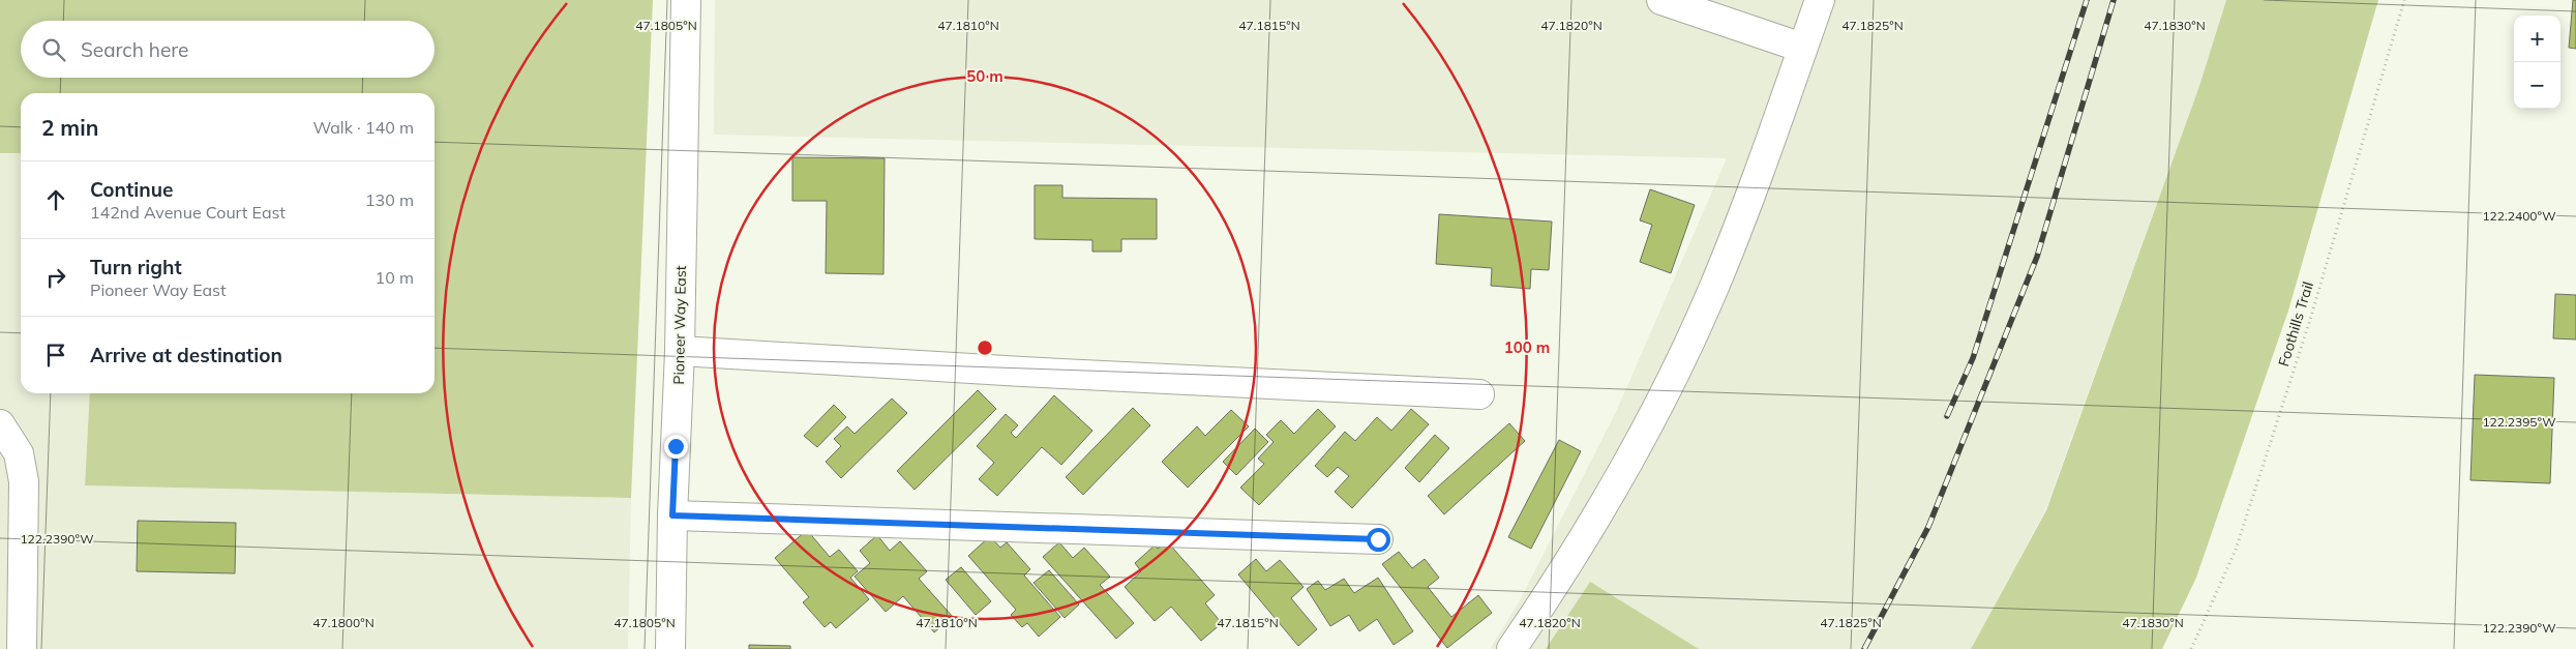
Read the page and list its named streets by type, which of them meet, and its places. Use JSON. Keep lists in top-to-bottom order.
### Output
{
  "streets": {
    "street": ["Pioneer Way East"],
    "path": ["Foothills Trail"]
  },
  "page": {
    "map_buttons": ["+", "−"],
    "search": "Search here",
    "heading": ["2 min", "Walk · 140 m"],
    "list": [
      ["Continue", "142nd Avenue Court East", "130 m"],
      ["Turn right", "Pioneer Way East", "10 m"],
      "Arrive at destination"
    ]
  },
  "coordinates": [
    "47.1805°N",
    "47.1810°N",
    "47.1815°N",
    "47.1820°N",
    "47.1825°N",
    "47.1830°N",
    "122.2400°W",
    "122.2395°W",
    "122.2390°W",
    "47.1800°N"
  ],
  "rings": ["50 m", "100 m"]
}
